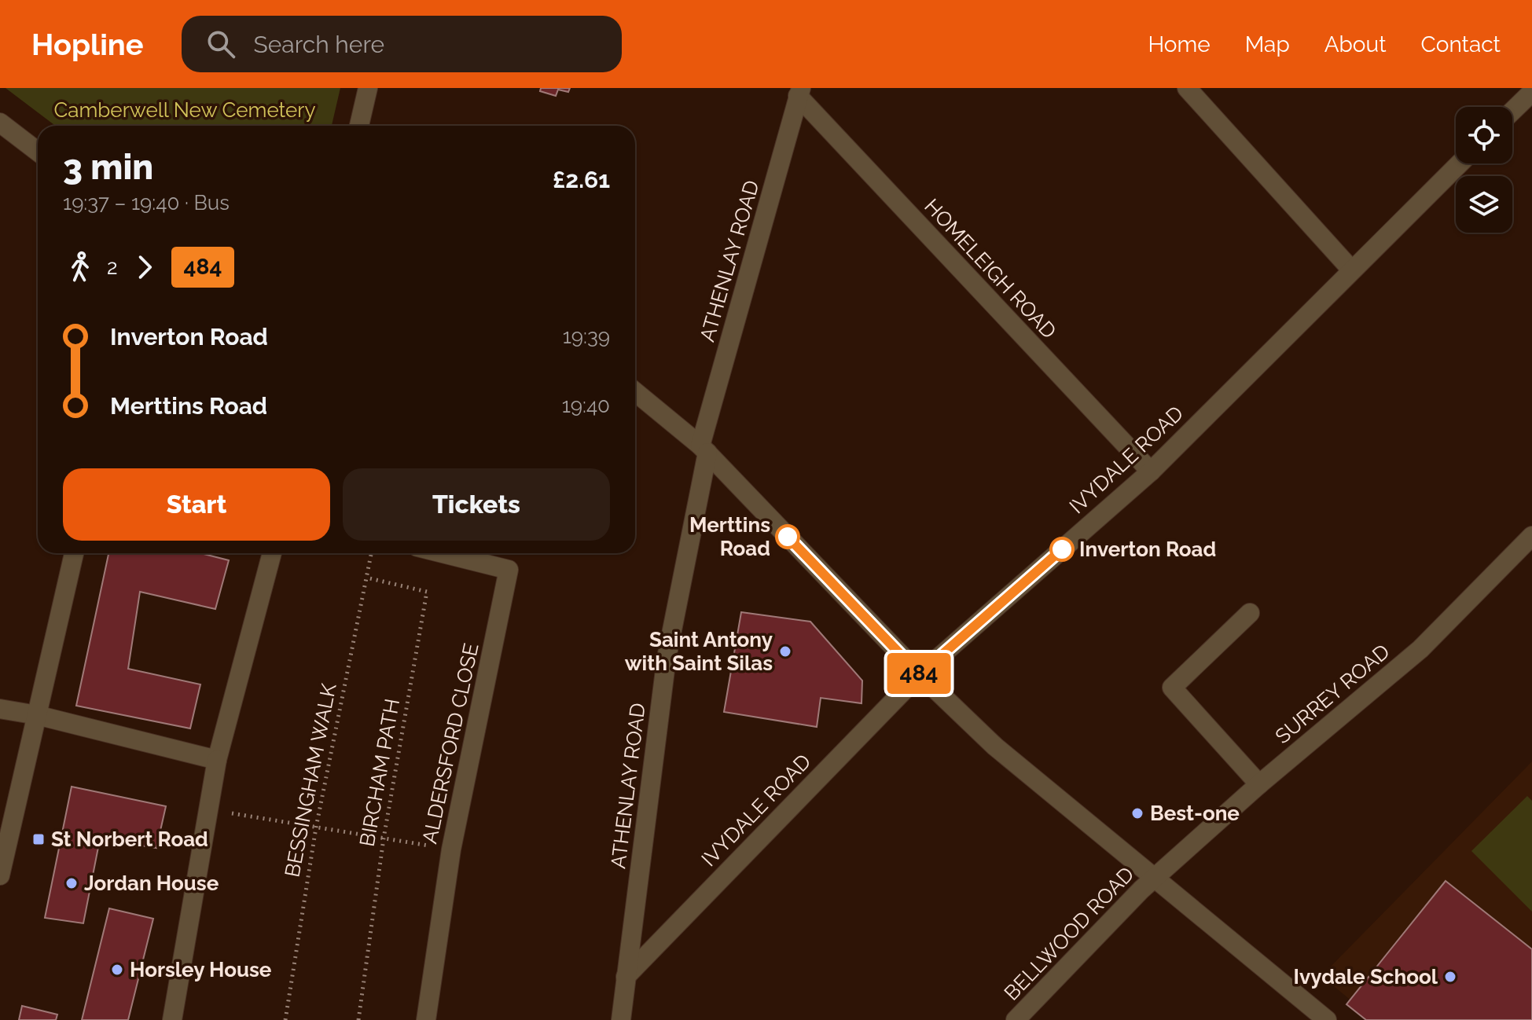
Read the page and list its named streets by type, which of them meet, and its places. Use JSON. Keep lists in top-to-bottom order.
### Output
{
  "streets": {
    "street": [
      "ATHENLAY ROAD",
      "HOMELEIGH ROAD",
      "IVYDALE ROAD",
      "SURREY ROAD",
      "ALDERSFORD CLOSE",
      "BELLWOOD ROAD"
    ],
    "path": ["BIRCHAM PATH", "BESSINGHAM WALK"]
  },
  "crossings": [
    ["ATHENLAY ROAD", "HOMELEIGH ROAD"],
    ["ATHENLAY ROAD", "IVYDALE ROAD"],
    ["HOMELEIGH ROAD", "IVYDALE ROAD"],
    ["SURREY ROAD", "BELLWOOD ROAD"],
    ["BIRCHAM PATH", "BESSINGHAM WALK"]
  ],
  "parks": ["Camberwell New Cemetery"],
  "places": {
    "other": [
      "Merttins Road",
      "Inverton Road",
      "Saint Antony with Saint Silas",
      "Best-one",
      "Jordan House",
      "Horsley House",
      "Ivydale School"
    ],
    "transit": ["St Norbert Road"]
  },
  "lines": ["bus line 484"],
  "page": {
    "header": "Hopline",
    "search": "Search here",
    "nav": [
      "Home",
      "Map",
      "About",
      "Contact"
    ],
    "on_map": "484",
    "heading": ["3 min", "19:37 – 19:40 · Bus", "£2.61"],
    "legs": ["2", "484"],
    "list": [
      {
        "name": "Inverton Road",
        "value": "19:39"
      },
      {
        "name": "Merttins Road",
        "value": "19:40"
      }
    ],
    "buttons": ["Start", "Tickets"]
  }
}
